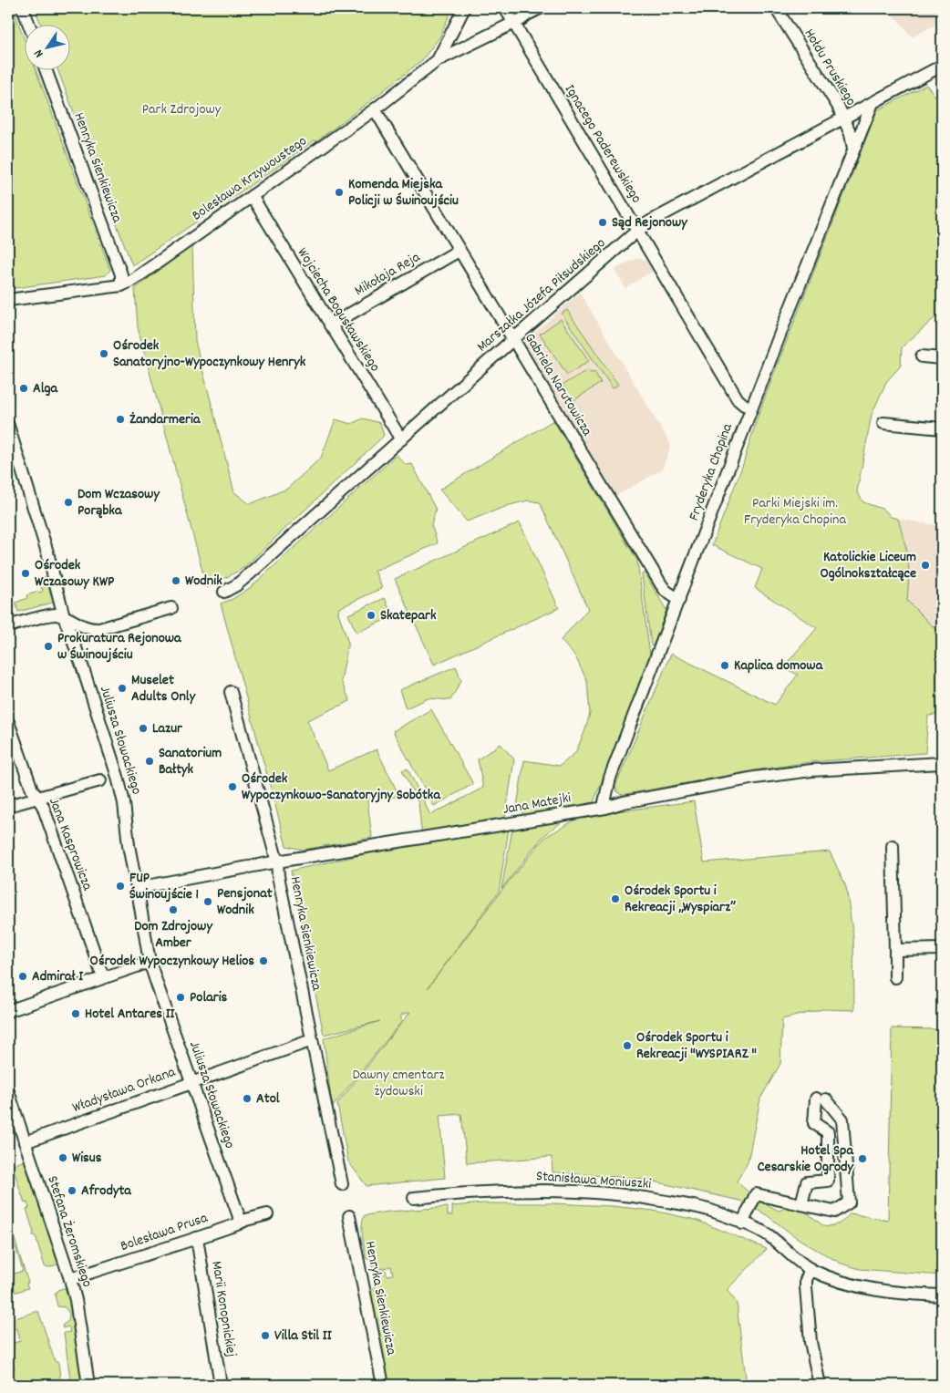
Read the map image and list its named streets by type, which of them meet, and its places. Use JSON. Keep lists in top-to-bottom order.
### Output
{
  "streets": {
    "street": [
      "Hołdu Pruskiego",
      "Ignacego Paderewskiego",
      "Henryka Sienkiewicza",
      "Bolesława Krzywoustego",
      "Mikołaja Reja",
      "Marszałka Józefa Piłsudskiego",
      "Wojciecha Bogusławskiego",
      "Gabriela Narutowicza",
      "Fryderyka Chopina",
      "Juliusza Słowackiego",
      "Jana Matejki",
      "Jana Kasprowicza",
      "Władysława Orkana",
      "Stanisława Moniuszki",
      "Stefana Żeromskiego",
      "Bolesława Prusa",
      "Marii Konopnickiej"
    ]
  },
  "crossings": [
    ["Hołdu Pruskiego", "Marszałka Józefa Piłsudskiego"],
    ["Ignacego Paderewskiego", "Marszałka Józefa Piłsudskiego"],
    ["Ignacego Paderewskiego", "Fryderyka Chopina"],
    ["Henryka Sienkiewicza", "Bolesława Krzywoustego"],
    ["Henryka Sienkiewicza", "Jana Matejki"],
    ["Henryka Sienkiewicza", "Władysława Orkana"],
    ["Bolesława Krzywoustego", "Wojciecha Bogusławskiego"],
    ["Bolesława Krzywoustego", "Gabriela Narutowicza"],
    ["Mikołaja Reja", "Wojciecha Bogusławskiego"],
    ["Mikołaja Reja", "Gabriela Narutowicza"],
    ["Marszałka Józefa Piłsudskiego", "Wojciecha Bogusławskiego"],
    ["Marszałka Józefa Piłsudskiego", "Gabriela Narutowicza"],
    ["Marszałka Józefa Piłsudskiego", "Fryderyka Chopina"],
    ["Gabriela Narutowicza", "Fryderyka Chopina"],
    ["Fryderyka Chopina", "Jana Matejki"],
    ["Juliusza Słowackiego", "Jana Matejki"],
    ["Juliusza Słowackiego", "Władysława Orkana"],
    ["Juliusza Słowackiego", "Bolesława Prusa"],
    ["Władysława Orkana", "Stefana Żeromskiego"],
    ["Stefana Żeromskiego", "Bolesława Prusa"],
    ["Bolesława Prusa", "Marii Konopnickiej"]
  ],
  "parks": ["Park Zdrojowy", "Parki Miejski im. Fryderyka Chopina", "Dawny cmentarz żydowski"],
  "places": [
    "Komenda Miejska Policji w Świnoujściu",
    "Sąd Rejonowy",
    "Ośrodek Sanatoryjno-Wypoczynkowy Henryk",
    "Alga",
    "Żandarmeria",
    "Dom Wczasowy Porąbka",
    "Katolickie Liceum Ogólnokształcące",
    "Ośrodek Wczasowy KWP",
    "Wodnik",
    "Skatepark",
    "Prokuratura Rejonowa w Świnoujściu",
    "Kaplica domowa",
    "Muselet Adults Only",
    "Lazur",
    "Sanatorium Bałtyk",
    "Ośrodek Wypoczynkowo-Sanatoryjny Sobótka",
    "FUP Świnoujście 1",
    "Ośrodek Sportu i Rekreacji „Wyspiarz”",
    "Pensjonat Wodnik",
    "Dom Zdrojowy Amber",
    "Ośrodek Wypoczynkowy Helios",
    "Admirał I",
    "Polaris",
    "Hotel Antares II",
    "Ośrodek Sportu i Rekreacji \"WYSPIARZ \"",
    "Atol",
    "Wisus",
    "Hotel Spa Cesarskie Ogrody",
    "Afrodyta",
    "Villa Stil II"
  ],
  "north": "bottom left"
}
